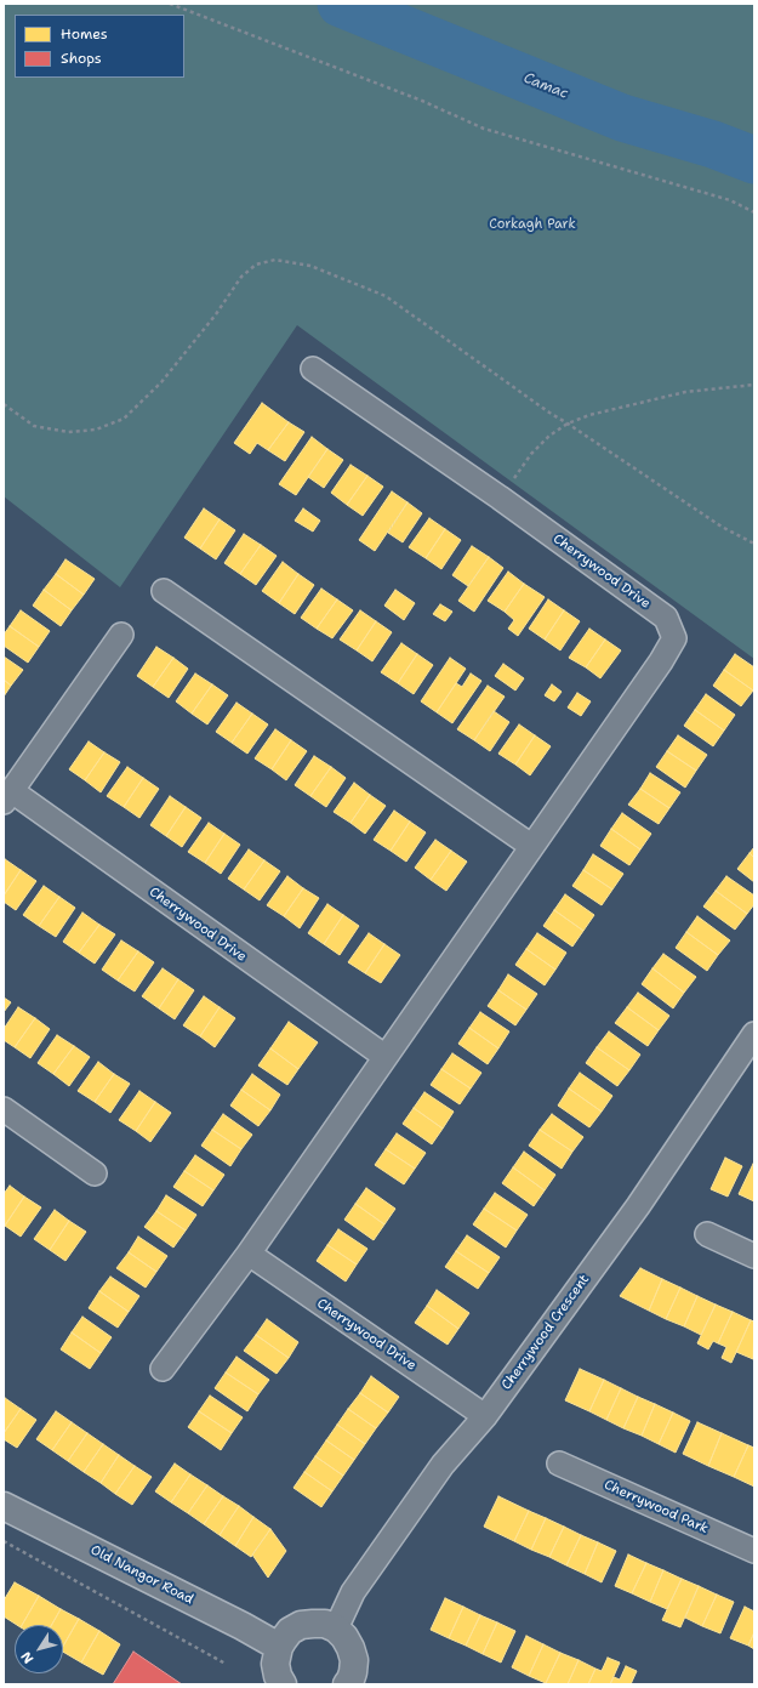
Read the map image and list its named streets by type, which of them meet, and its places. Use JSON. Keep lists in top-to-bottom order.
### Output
{
  "streets": {
    "street": [
      "Cherrywood Drive",
      "Cherrywood Crescent",
      "Cherrywood Park",
      "Old Nangor Road"
    ]
  },
  "crossings": [
    ["Cherrywood Drive", "Cherrywood Crescent"]
  ],
  "water": ["Camac"],
  "parks": ["Corkagh Park"],
  "legend": ["Homes", "Shops"],
  "north": "bottom left"
}
